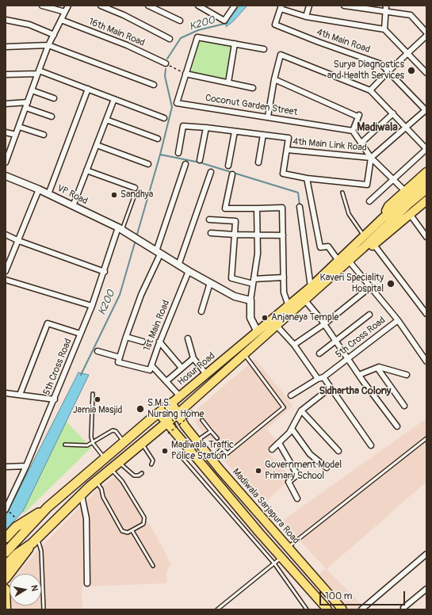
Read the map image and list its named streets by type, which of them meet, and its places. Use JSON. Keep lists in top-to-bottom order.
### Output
{
  "streets": {
    "highway": ["Hosur Road"],
    "main road": ["Madiwala Sarjapura Road"],
    "street": [
      "16th Main Road",
      "4th Main Road",
      "Coconut Garden Street",
      "4th Main Link Road",
      "VP Road",
      "1st Main Road",
      "5th Cross Road"
    ]
  },
  "crossings": [
    ["VP Road", "1st Main Road"],
    ["VP Road", "5th Cross Road"],
    ["1st Main Road", "Hosur Road"]
  ],
  "districts": ["Madiwala", "Sidhartha Colony"],
  "water": ["K200"],
  "places": [
    "Surya Diagnostics and Health Services",
    "Sandhya",
    "Kaveri Speciality Hospital",
    "Anjaneya Temple",
    "Jamia Masjid",
    "S.M.S. Nursing Home",
    "Madiwala Traffic Police Station",
    "Government Model Primary School"
  ],
  "scale_bar": "100 m",
  "north": "right"
}
